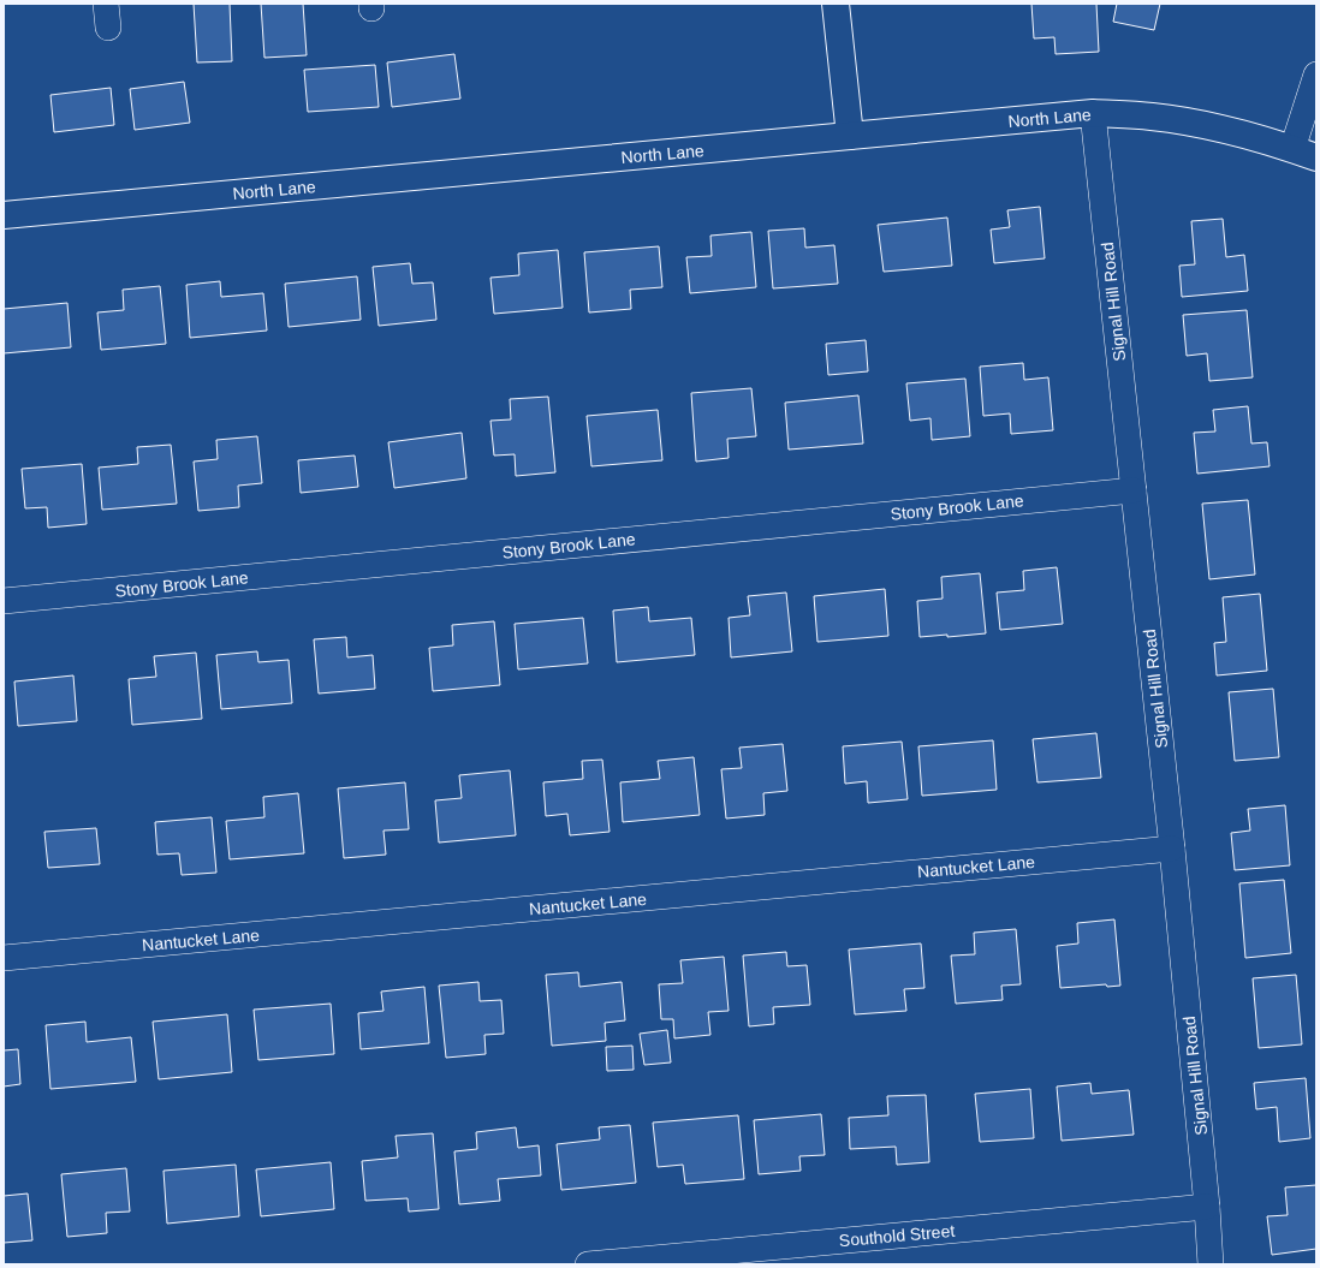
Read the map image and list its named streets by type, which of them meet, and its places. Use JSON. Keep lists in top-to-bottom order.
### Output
{
  "streets": {
    "street": [
      "North Lane",
      "Signal Hill Road",
      "Stony Brook Lane",
      "Nantucket Lane",
      "Southold Street"
    ]
  },
  "crossings": [
    ["North Lane", "Signal Hill Road"],
    ["Signal Hill Road", "Stony Brook Lane"],
    ["Signal Hill Road", "Nantucket Lane"],
    ["Signal Hill Road", "Southold Street"]
  ]
}
